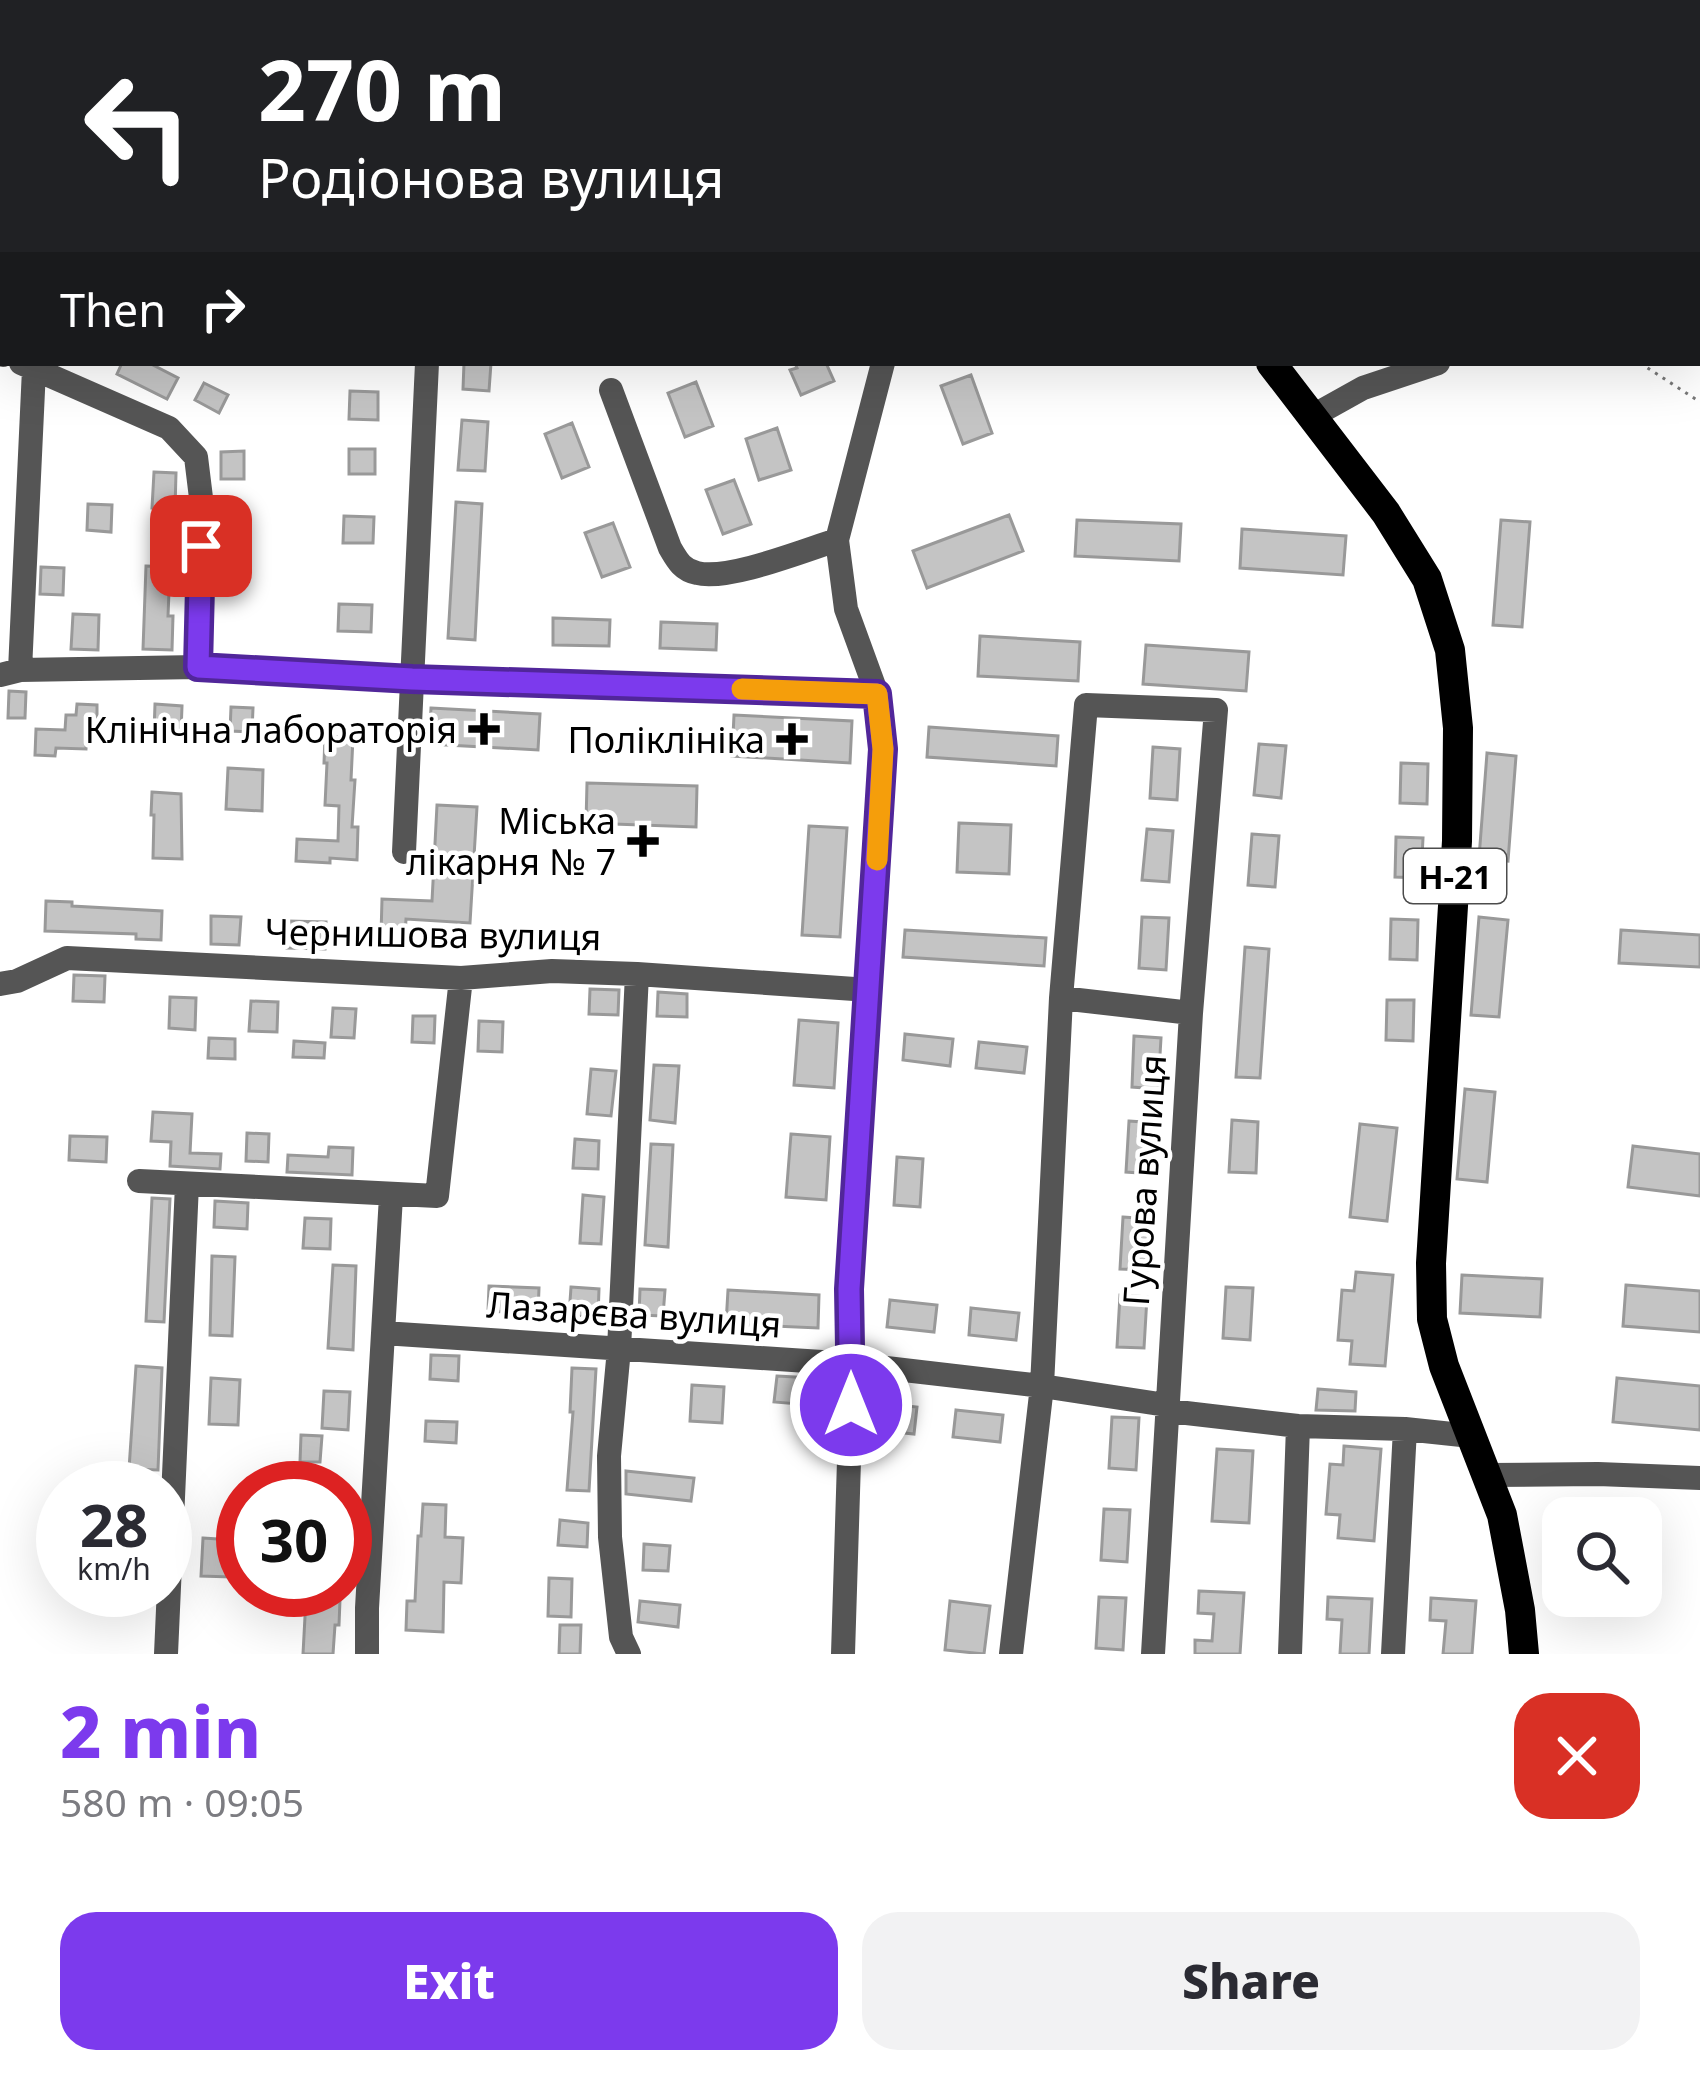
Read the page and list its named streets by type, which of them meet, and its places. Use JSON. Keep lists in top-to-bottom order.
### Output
{
  "streets": {
    "main road": ["Н-21"],
    "street": ["Чернишова вулиця", "Гурова вулиця", "Лазарєва вулиця"]
  },
  "crossings": [
    ["Н-21", "Лазарєва вулиця"],
    ["Гурова вулиця", "Лазарєва вулиця"]
  ],
  "places": {
    "health": ["Клінічна лабораторія", "Поліклініка", "Міська лікарня № 7"]
  },
  "page": {
    "turn": ["270 m", "Родіонова вулиця"],
    "then": "Then",
    "speed": "28 km/h",
    "limit": "30",
    "heading": ["2 min", "580 m · 09:05"],
    "buttons": ["Exit", "Share"]
  }
}
